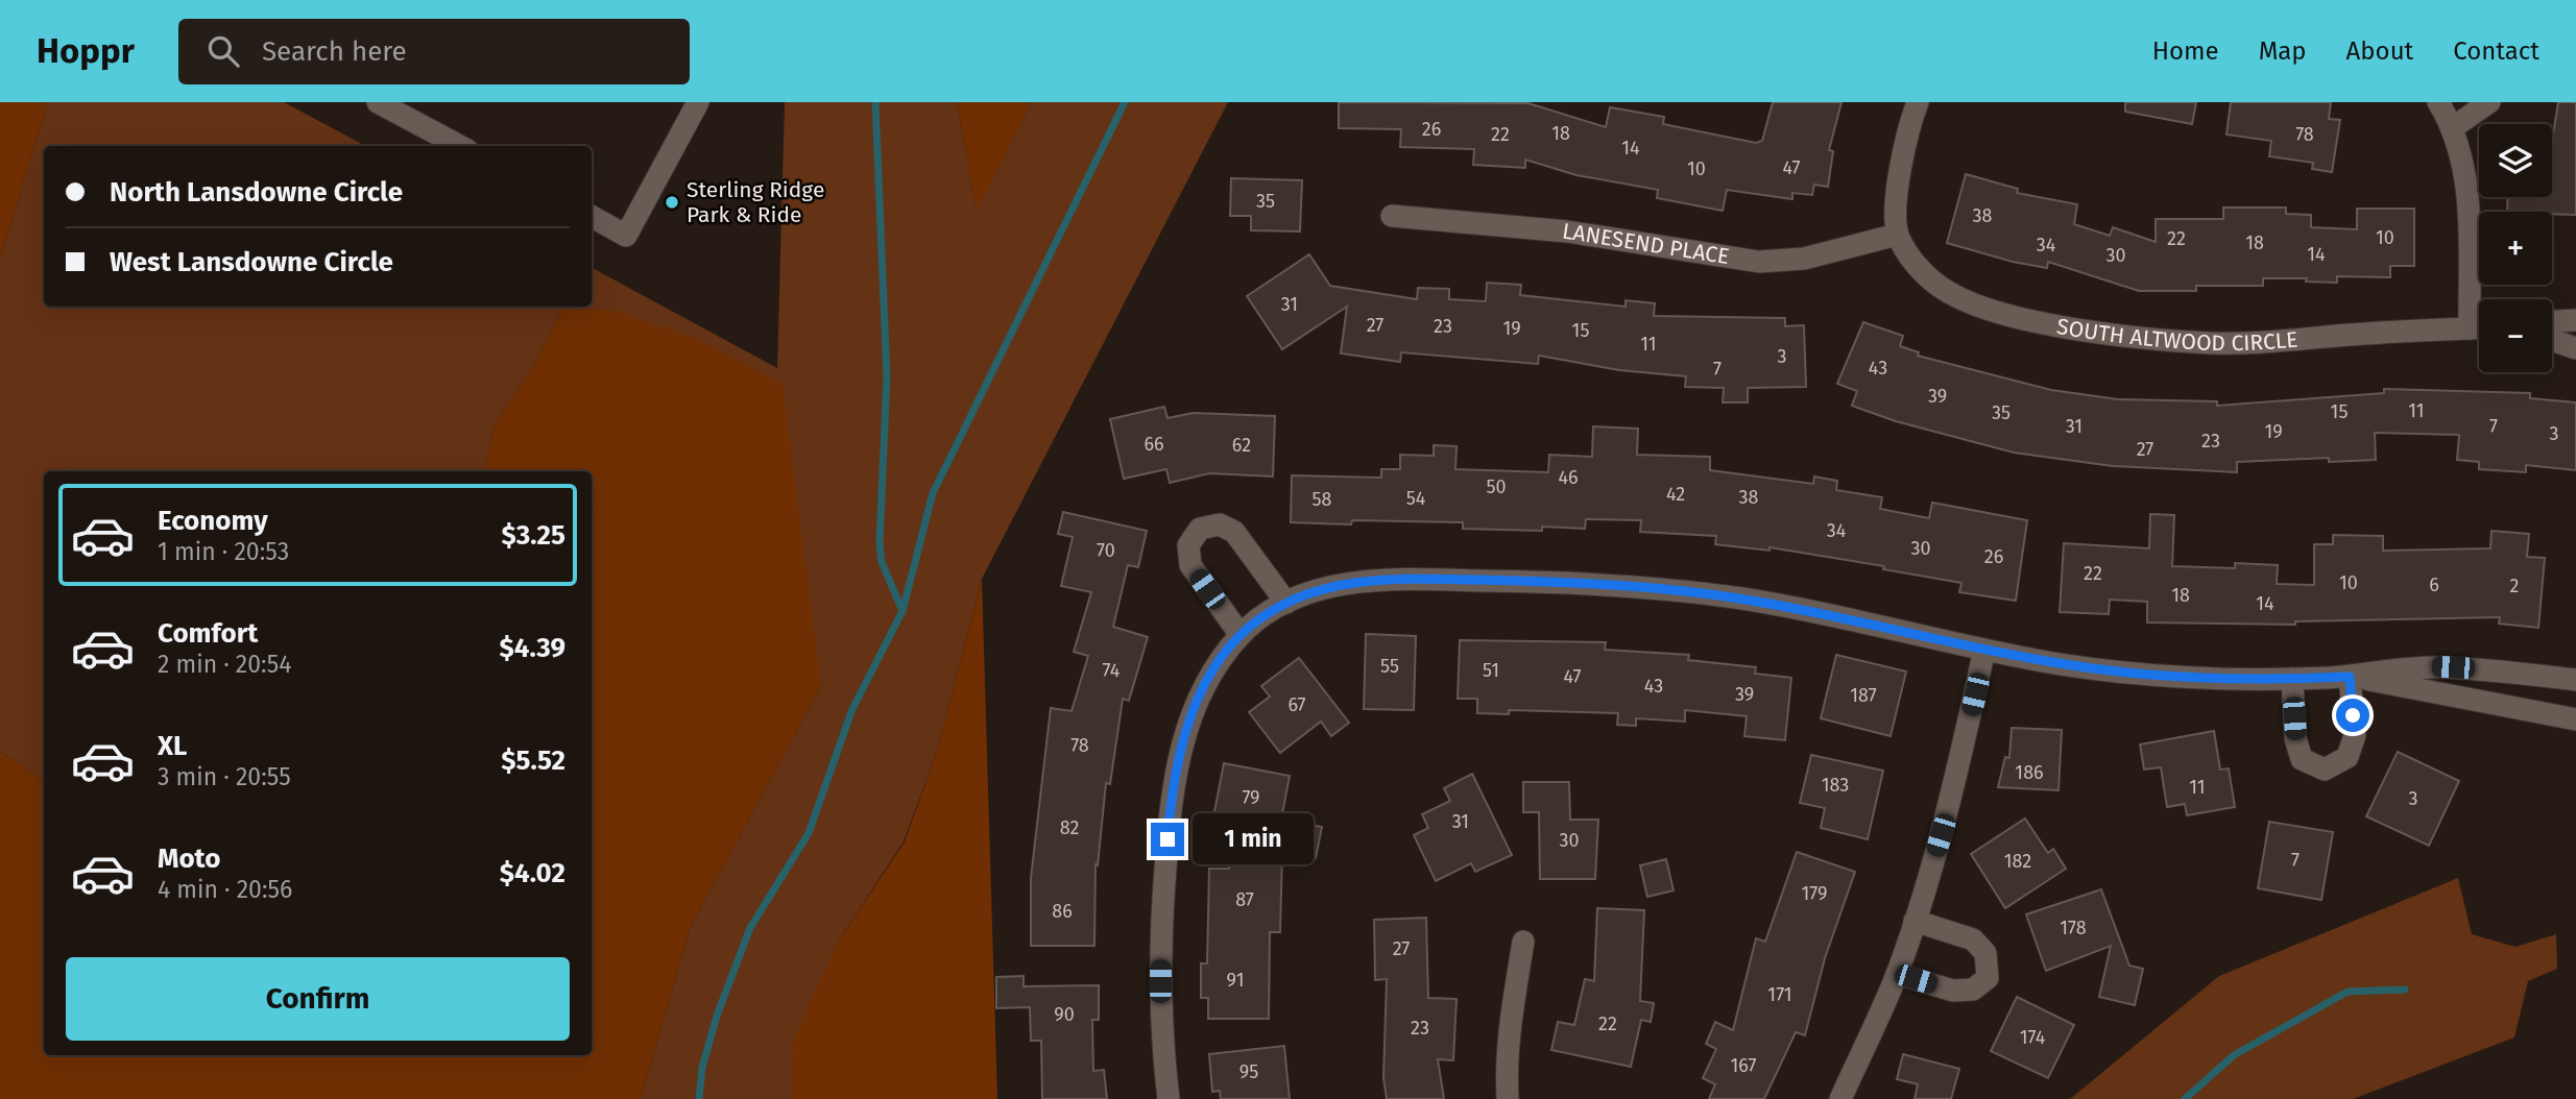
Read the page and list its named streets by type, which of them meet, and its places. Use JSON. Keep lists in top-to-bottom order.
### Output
{
  "streets": {
    "street": ["LANESEND PLACE", "SOUTH ALTWOOD CIRCLE"]
  },
  "crossings": [
    ["LANESEND PLACE", "SOUTH ALTWOOD CIRCLE"]
  ],
  "places": ["Sterling Ridge Park & Ride"],
  "house_numbers": [
    "26",
    "18",
    "22",
    "78",
    "14",
    "47",
    "10",
    "35",
    "38",
    "10",
    "22",
    "18",
    "34",
    "14",
    "30",
    "31",
    "27",
    "23",
    "19",
    "15",
    "11",
    "3",
    "43",
    "7",
    "39",
    "11",
    "15",
    "35",
    "31",
    "7",
    "19",
    "3",
    "23",
    "66",
    "62",
    "27",
    "46",
    "50",
    "42",
    "38",
    "54",
    "58",
    "34",
    "30",
    "70",
    "26",
    "22",
    "10",
    "6",
    "2",
    "18",
    "14",
    "55",
    "74",
    "51",
    "47",
    "43",
    "39",
    "187",
    "67",
    "78",
    "186",
    "183",
    "11",
    "79",
    "3",
    "31",
    "82",
    "30",
    "7",
    "182",
    "179",
    "87",
    "86",
    "178",
    "27",
    "91",
    "171",
    "90",
    "22",
    "23",
    "174",
    "167",
    "95"
  ],
  "page": {
    "header": "Hoppr",
    "search": "Search here",
    "nav": [
      "Home",
      "Map",
      "About",
      "Contact"
    ],
    "map_buttons": ["+", "−"],
    "banner": ["North Lansdowne Circle", "West Lansdowne Circle"],
    "list": [
      {
        "name": "Economy",
        "note": "1 min · 20:53",
        "value": "$3.25"
      },
      {
        "name": "Comfort",
        "note": "2 min · 20:54",
        "value": "$4.39"
      },
      {
        "name": "XL",
        "note": "3 min · 20:55",
        "value": "$5.52"
      },
      {
        "name": "Moto",
        "note": "4 min · 20:56",
        "value": "$4.02"
      }
    ],
    "bubble": "1 min",
    "buttons": "Confirm"
  }
}
